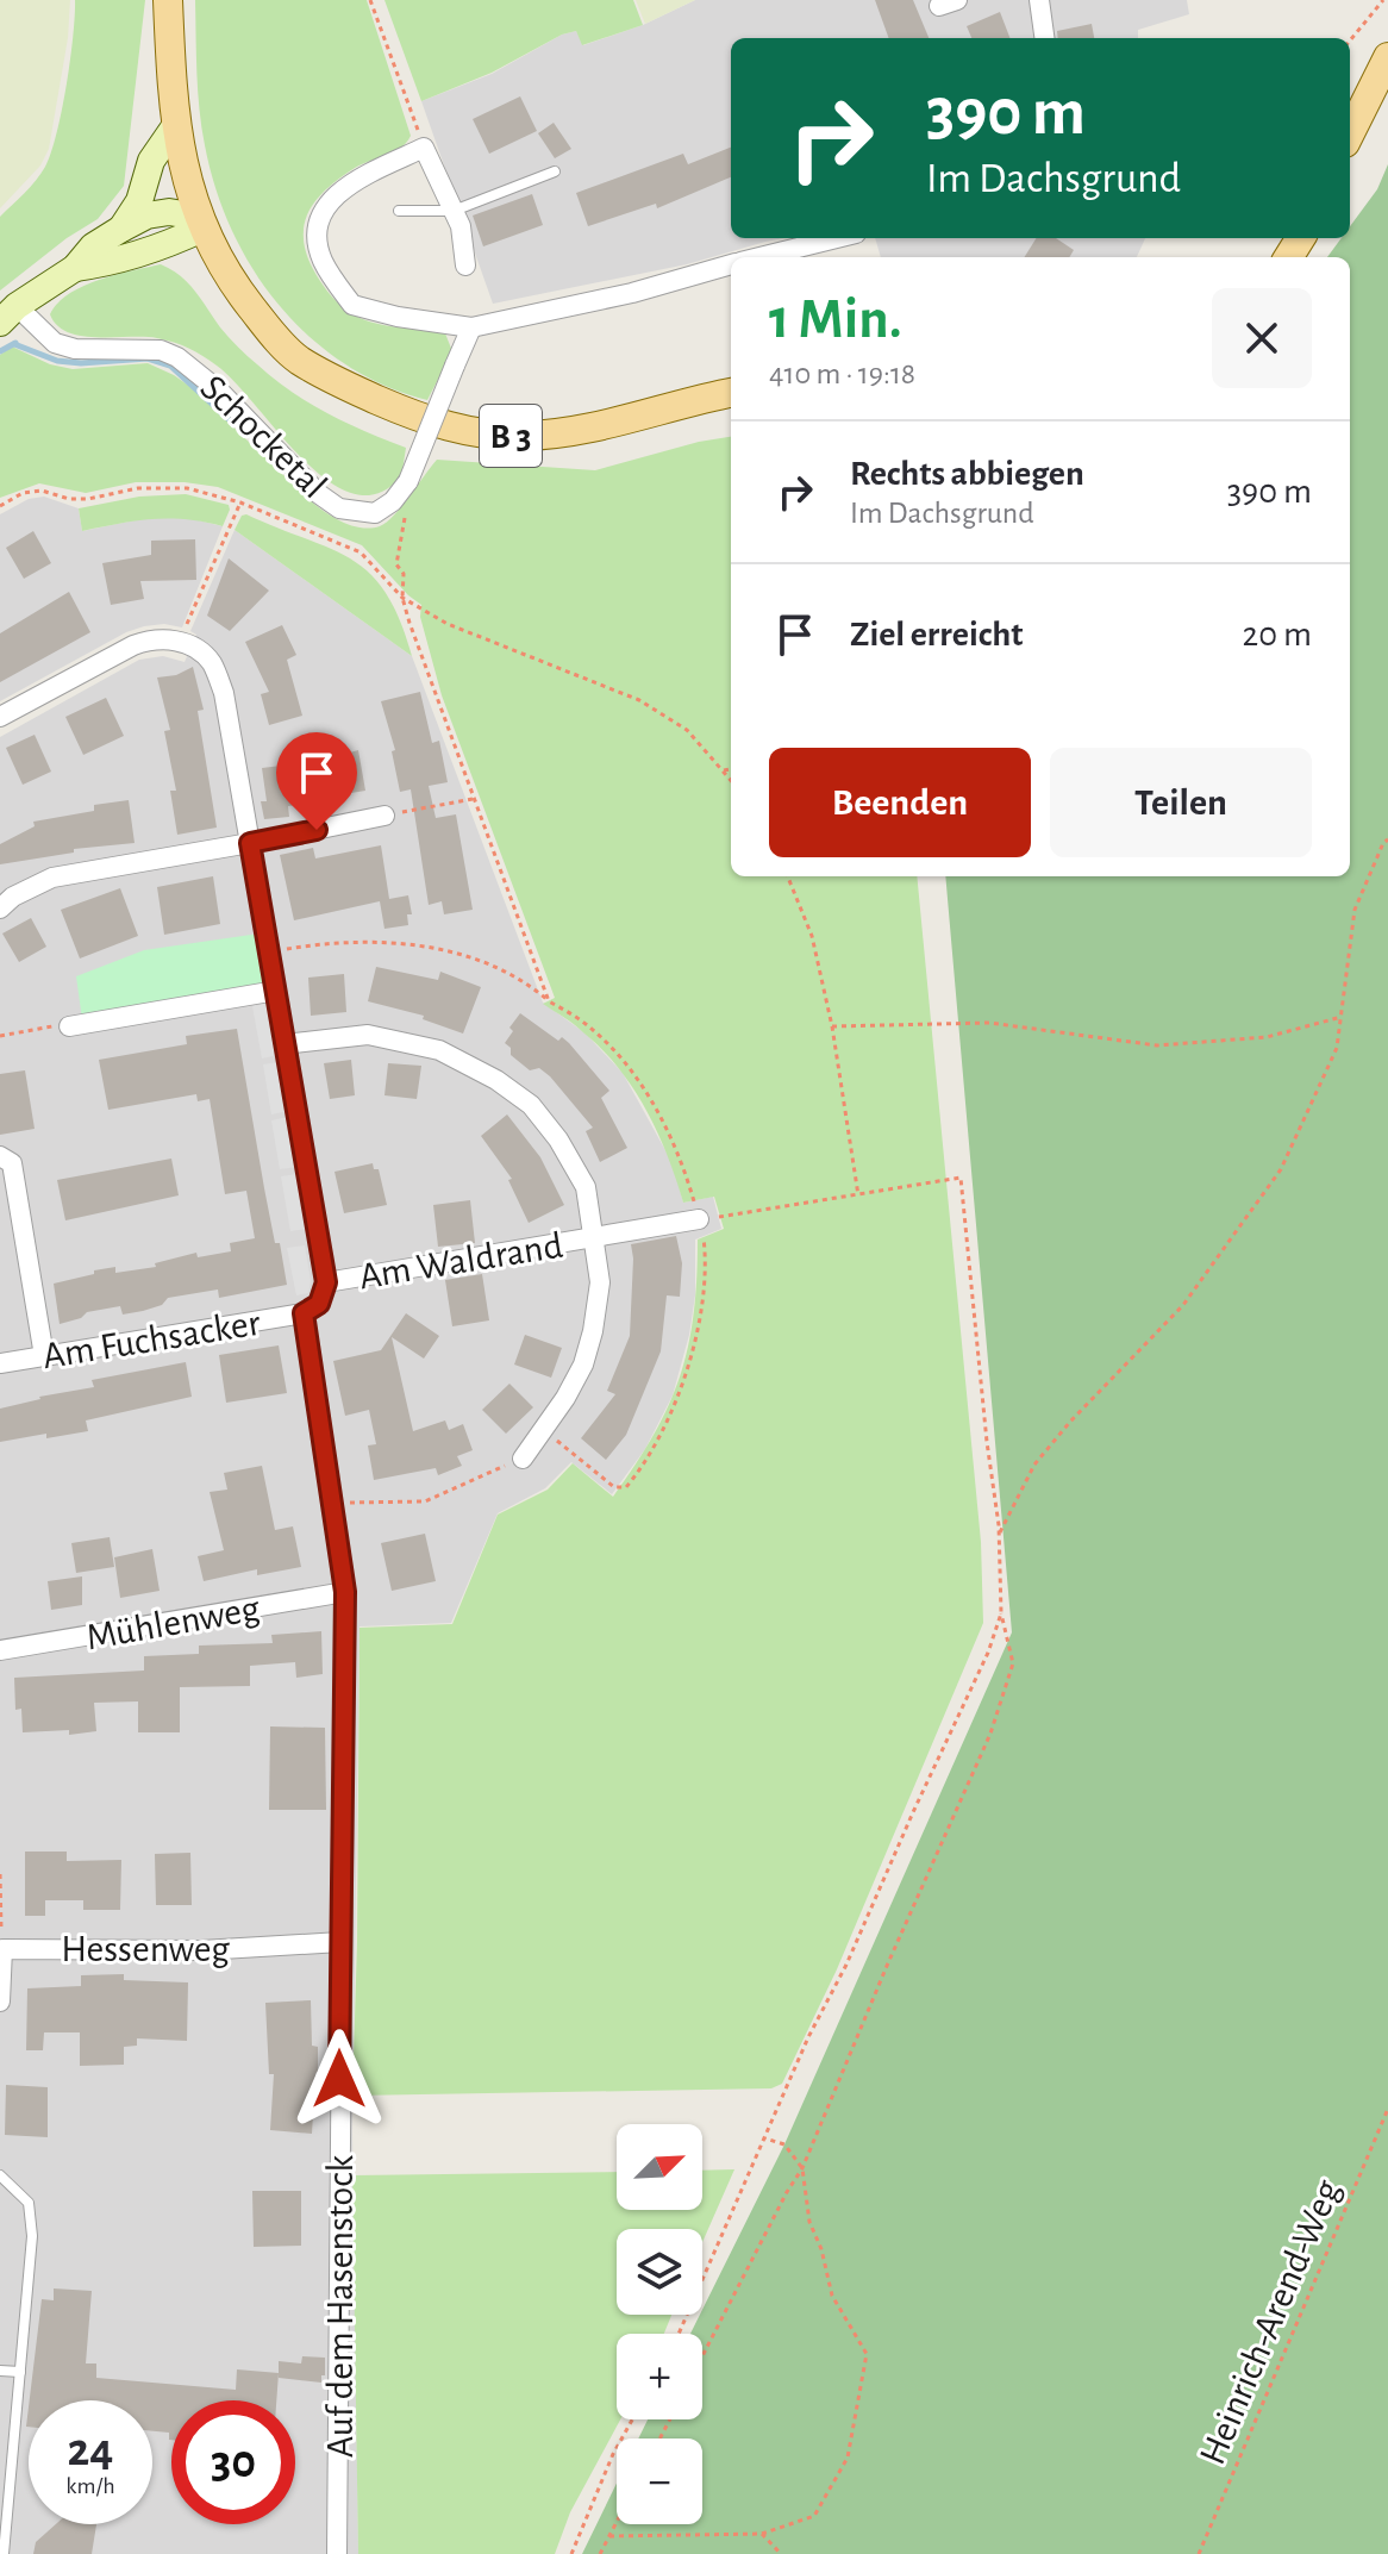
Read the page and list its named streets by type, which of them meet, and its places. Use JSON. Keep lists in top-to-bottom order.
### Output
{
  "streets": {
    "main road": ["B 3"],
    "street": [
      "Schocketal",
      "Am Waldrand",
      "Am Fuchsacker",
      "Mühlenweg",
      "Hessenweg",
      "Auf dem Hasenstock"
    ],
    "path": ["Heinrich-Arend-Weg"]
  },
  "crossings": [
    ["Am Fuchsacker", "Auf dem Hasenstock"],
    ["Mühlenweg", "Auf dem Hasenstock"],
    ["Hessenweg", "Auf dem Hasenstock"]
  ],
  "north": "top right",
  "page": {
    "turn": ["390 m", "Im Dachsgrund"],
    "heading": ["1 Min.", "410 m · 19:18"],
    "list": [
      {
        "name": "Rechts abbiegen",
        "note": "Im Dachsgrund",
        "value": "390 m"
      },
      {
        "name": "Ziel erreicht",
        "value": "20 m"
      }
    ],
    "buttons": ["Beenden", "Teilen"],
    "map_buttons": ["+", "−"],
    "speed": "24 km/h",
    "limit": "30"
  }
}
